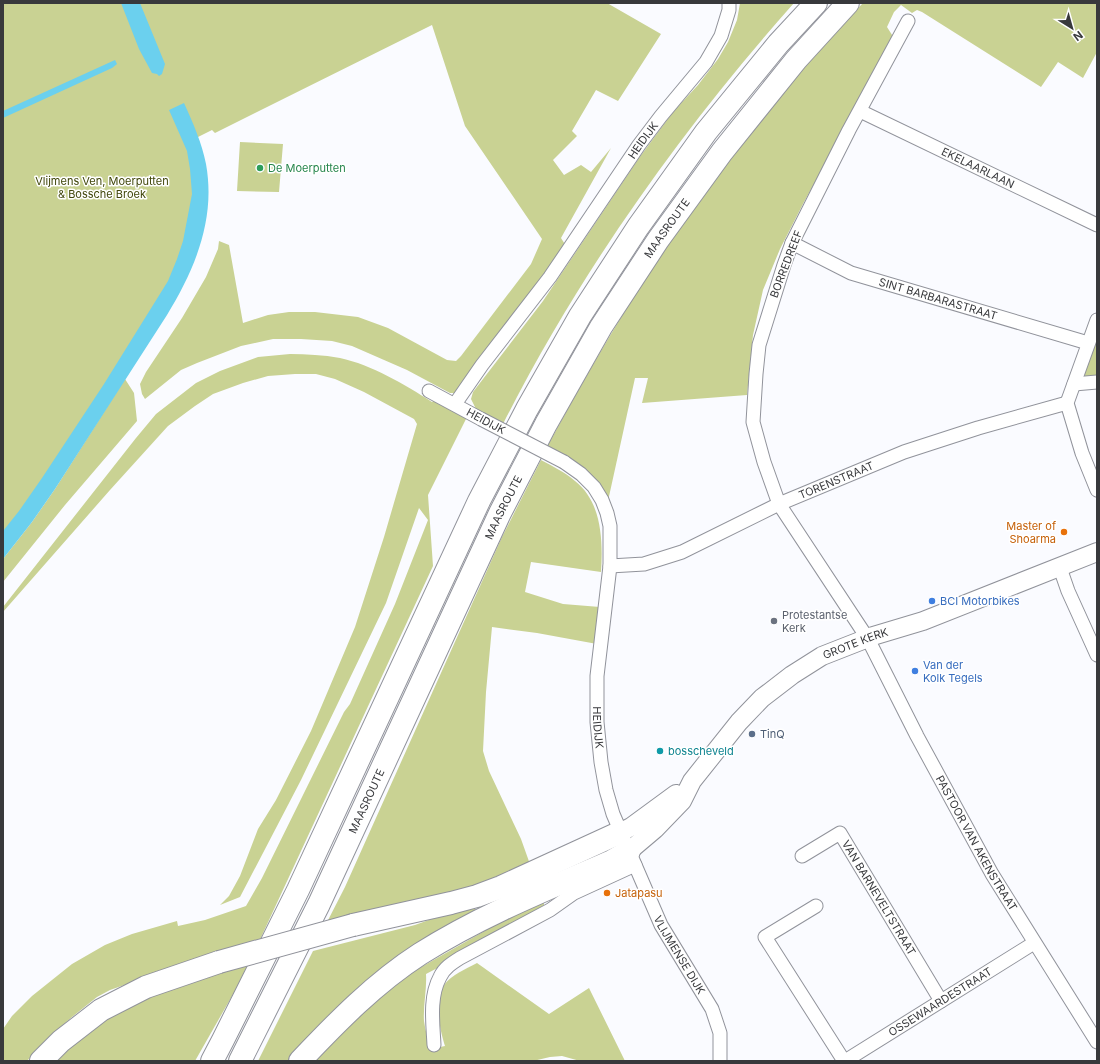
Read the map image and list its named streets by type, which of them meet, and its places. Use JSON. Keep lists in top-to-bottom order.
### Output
{
  "streets": {
    "highway": ["MAASROUTE"],
    "main road": ["GROTE KERK"],
    "street": [
      "HEIDIJK",
      "EKELAARLAAN",
      "BORREDREEF",
      "SINT BARBARASTRAAT",
      "TORENSTRAAT",
      "PASTOOR VAN AKENSTRAAT",
      "VAN BARNEVELTSTRAAT",
      "VLIJMENSE DIJK",
      "OSSEWAARDESTRAAT"
    ]
  },
  "crossings": [
    ["HEIDIJK", "TORENSTRAAT"],
    ["HEIDIJK", "GROTE KERK"],
    ["HEIDIJK", "VLIJMENSE DIJK"],
    ["EKELAARLAAN", "BORREDREEF"],
    ["BORREDREEF", "SINT BARBARASTRAAT"],
    ["BORREDREEF", "TORENSTRAAT"],
    ["BORREDREEF", "GROTE KERK"],
    ["BORREDREEF", "PASTOOR VAN AKENSTRAAT"],
    ["GROTE KERK", "PASTOOR VAN AKENSTRAAT"],
    ["GROTE KERK", "VLIJMENSE DIJK"],
    ["PASTOOR VAN AKENSTRAAT", "OSSEWAARDESTRAAT"],
    ["VAN BARNEVELTSTRAAT", "OSSEWAARDESTRAAT"]
  ],
  "parks": ["Vlijmens Ven, Moerputten & Bossche Broek"],
  "places": [
    "De Moerputten",
    "Master of Shoarma",
    "BCI Motorbikes",
    "Protestantse Kerk",
    "Van der Kolk Tegels",
    "TinQ",
    "bosscheveld",
    "Jatapasu"
  ],
  "north": "bottom right"
}
